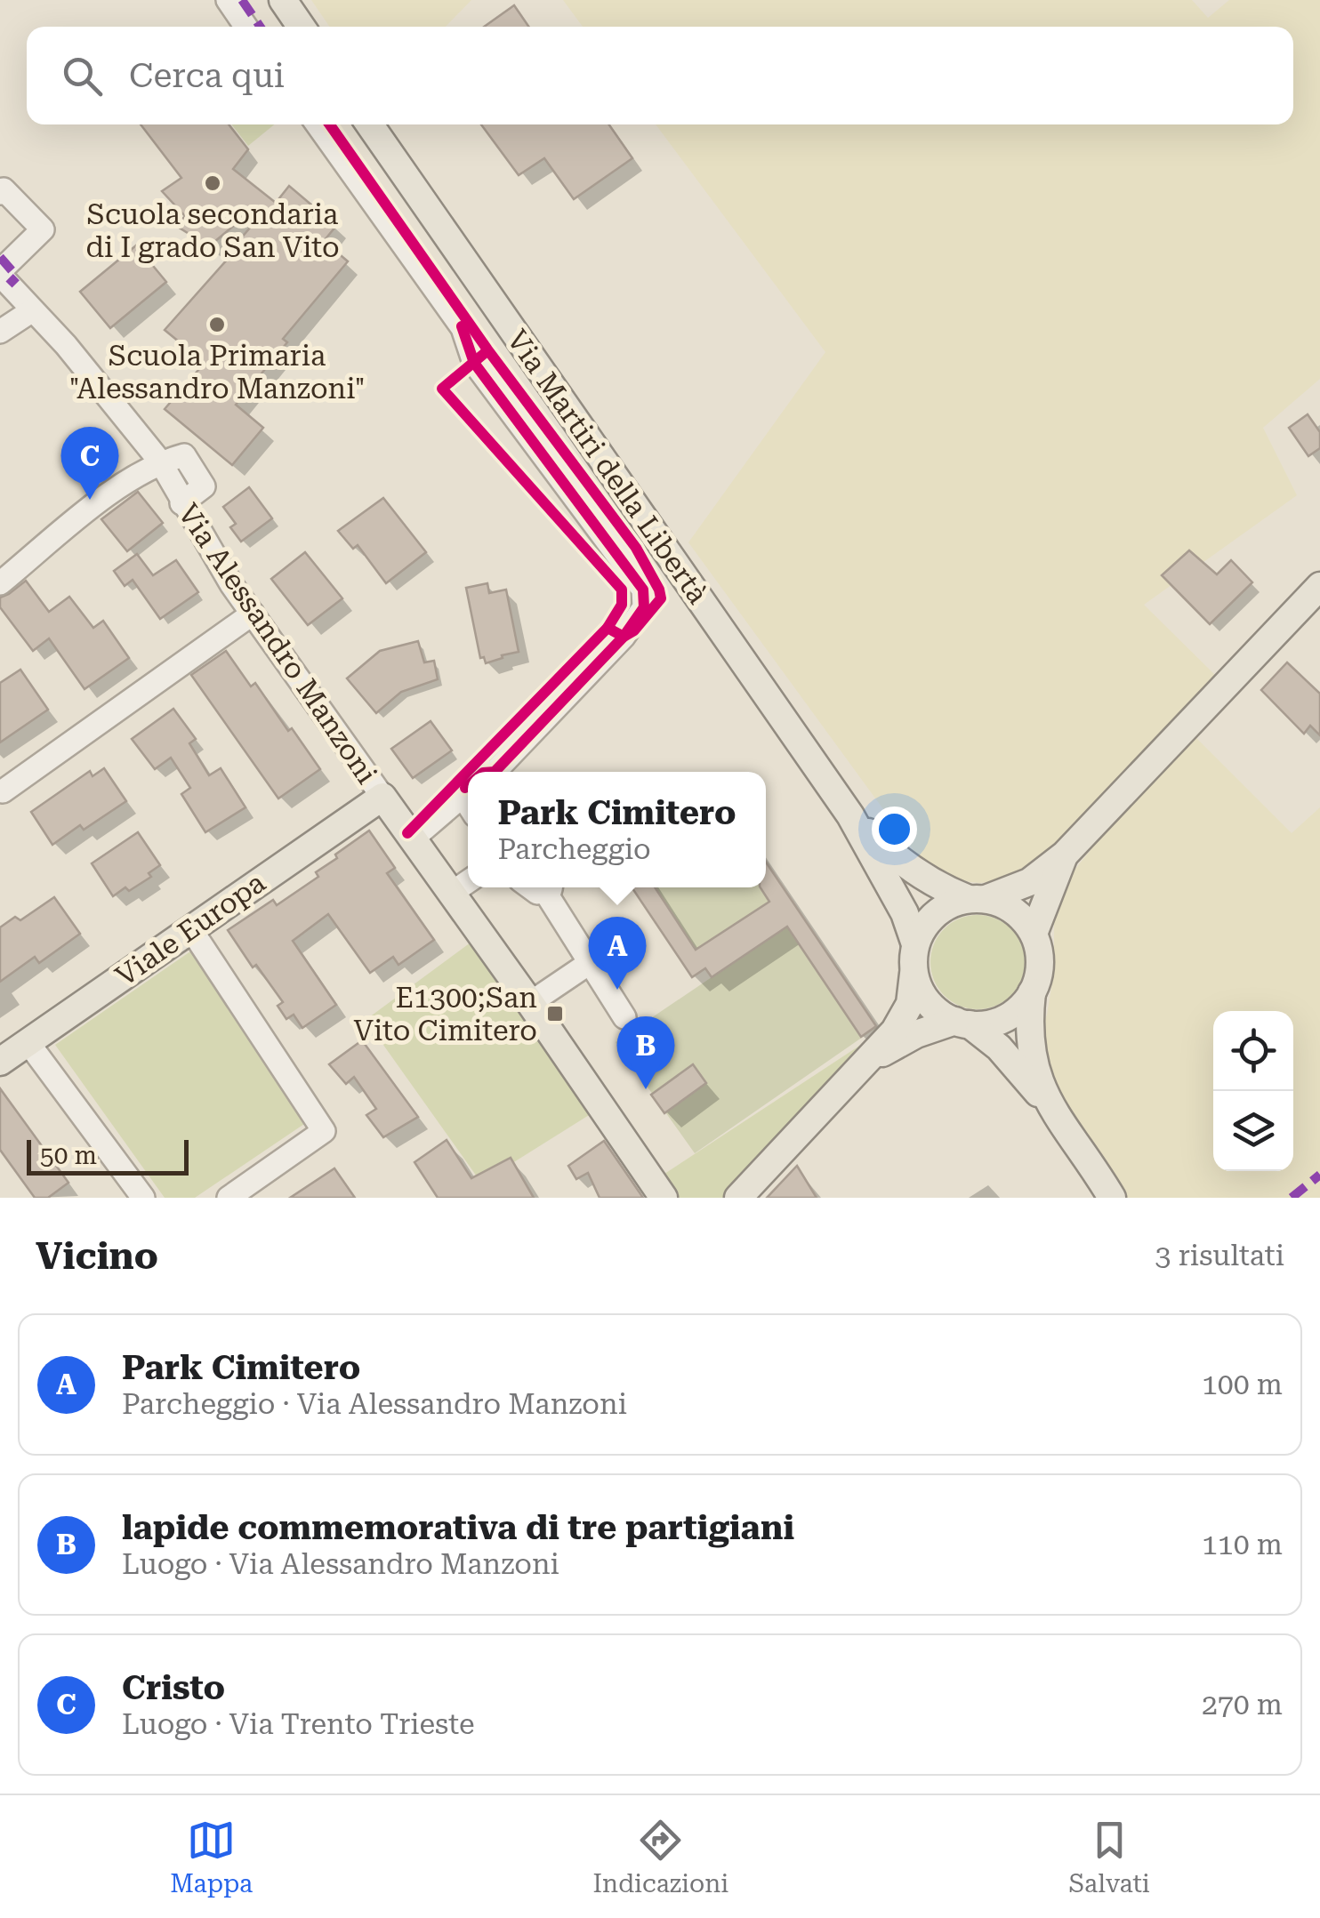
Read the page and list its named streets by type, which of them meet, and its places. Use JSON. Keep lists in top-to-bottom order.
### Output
{
  "streets": {
    "main road": ["Via Martiri della Libertà", "Via Alessandro Manzoni", "Viale Europa"]
  },
  "crossings": [
    ["Via Alessandro Manzoni", "Viale Europa"]
  ],
  "places": {
    "other": ["Scuola secondaria di I grado San Vito", "Scuola Primaria \"Alessandro Manzoni\""],
    "transit": ["E1300;San Vito Cimitero"]
  },
  "scale_bar": "50 m",
  "page": {
    "search": "Cerca qui",
    "pins": ["C", "A", "B"],
    "popup": ["Park Cimitero", "Parcheggio"],
    "scale": "50 m",
    "heading": ["Vicino", "3 risultati"],
    "list": [
      {
        "mark": "A",
        "name": "Park Cimitero",
        "note": "Parcheggio · Via Alessandro Manzoni",
        "value": "100 m"
      },
      {
        "mark": "B",
        "name": "lapide commemorativa di tre partigiani",
        "note": "Luogo · Via Alessandro Manzoni",
        "value": "110 m"
      },
      {
        "mark": "C",
        "name": "Cristo",
        "note": "Luogo · Via Trento Trieste",
        "value": "270 m"
      }
    ],
    "nav": ["Mappa", "Indicazioni", "Salvati"]
  }
}
